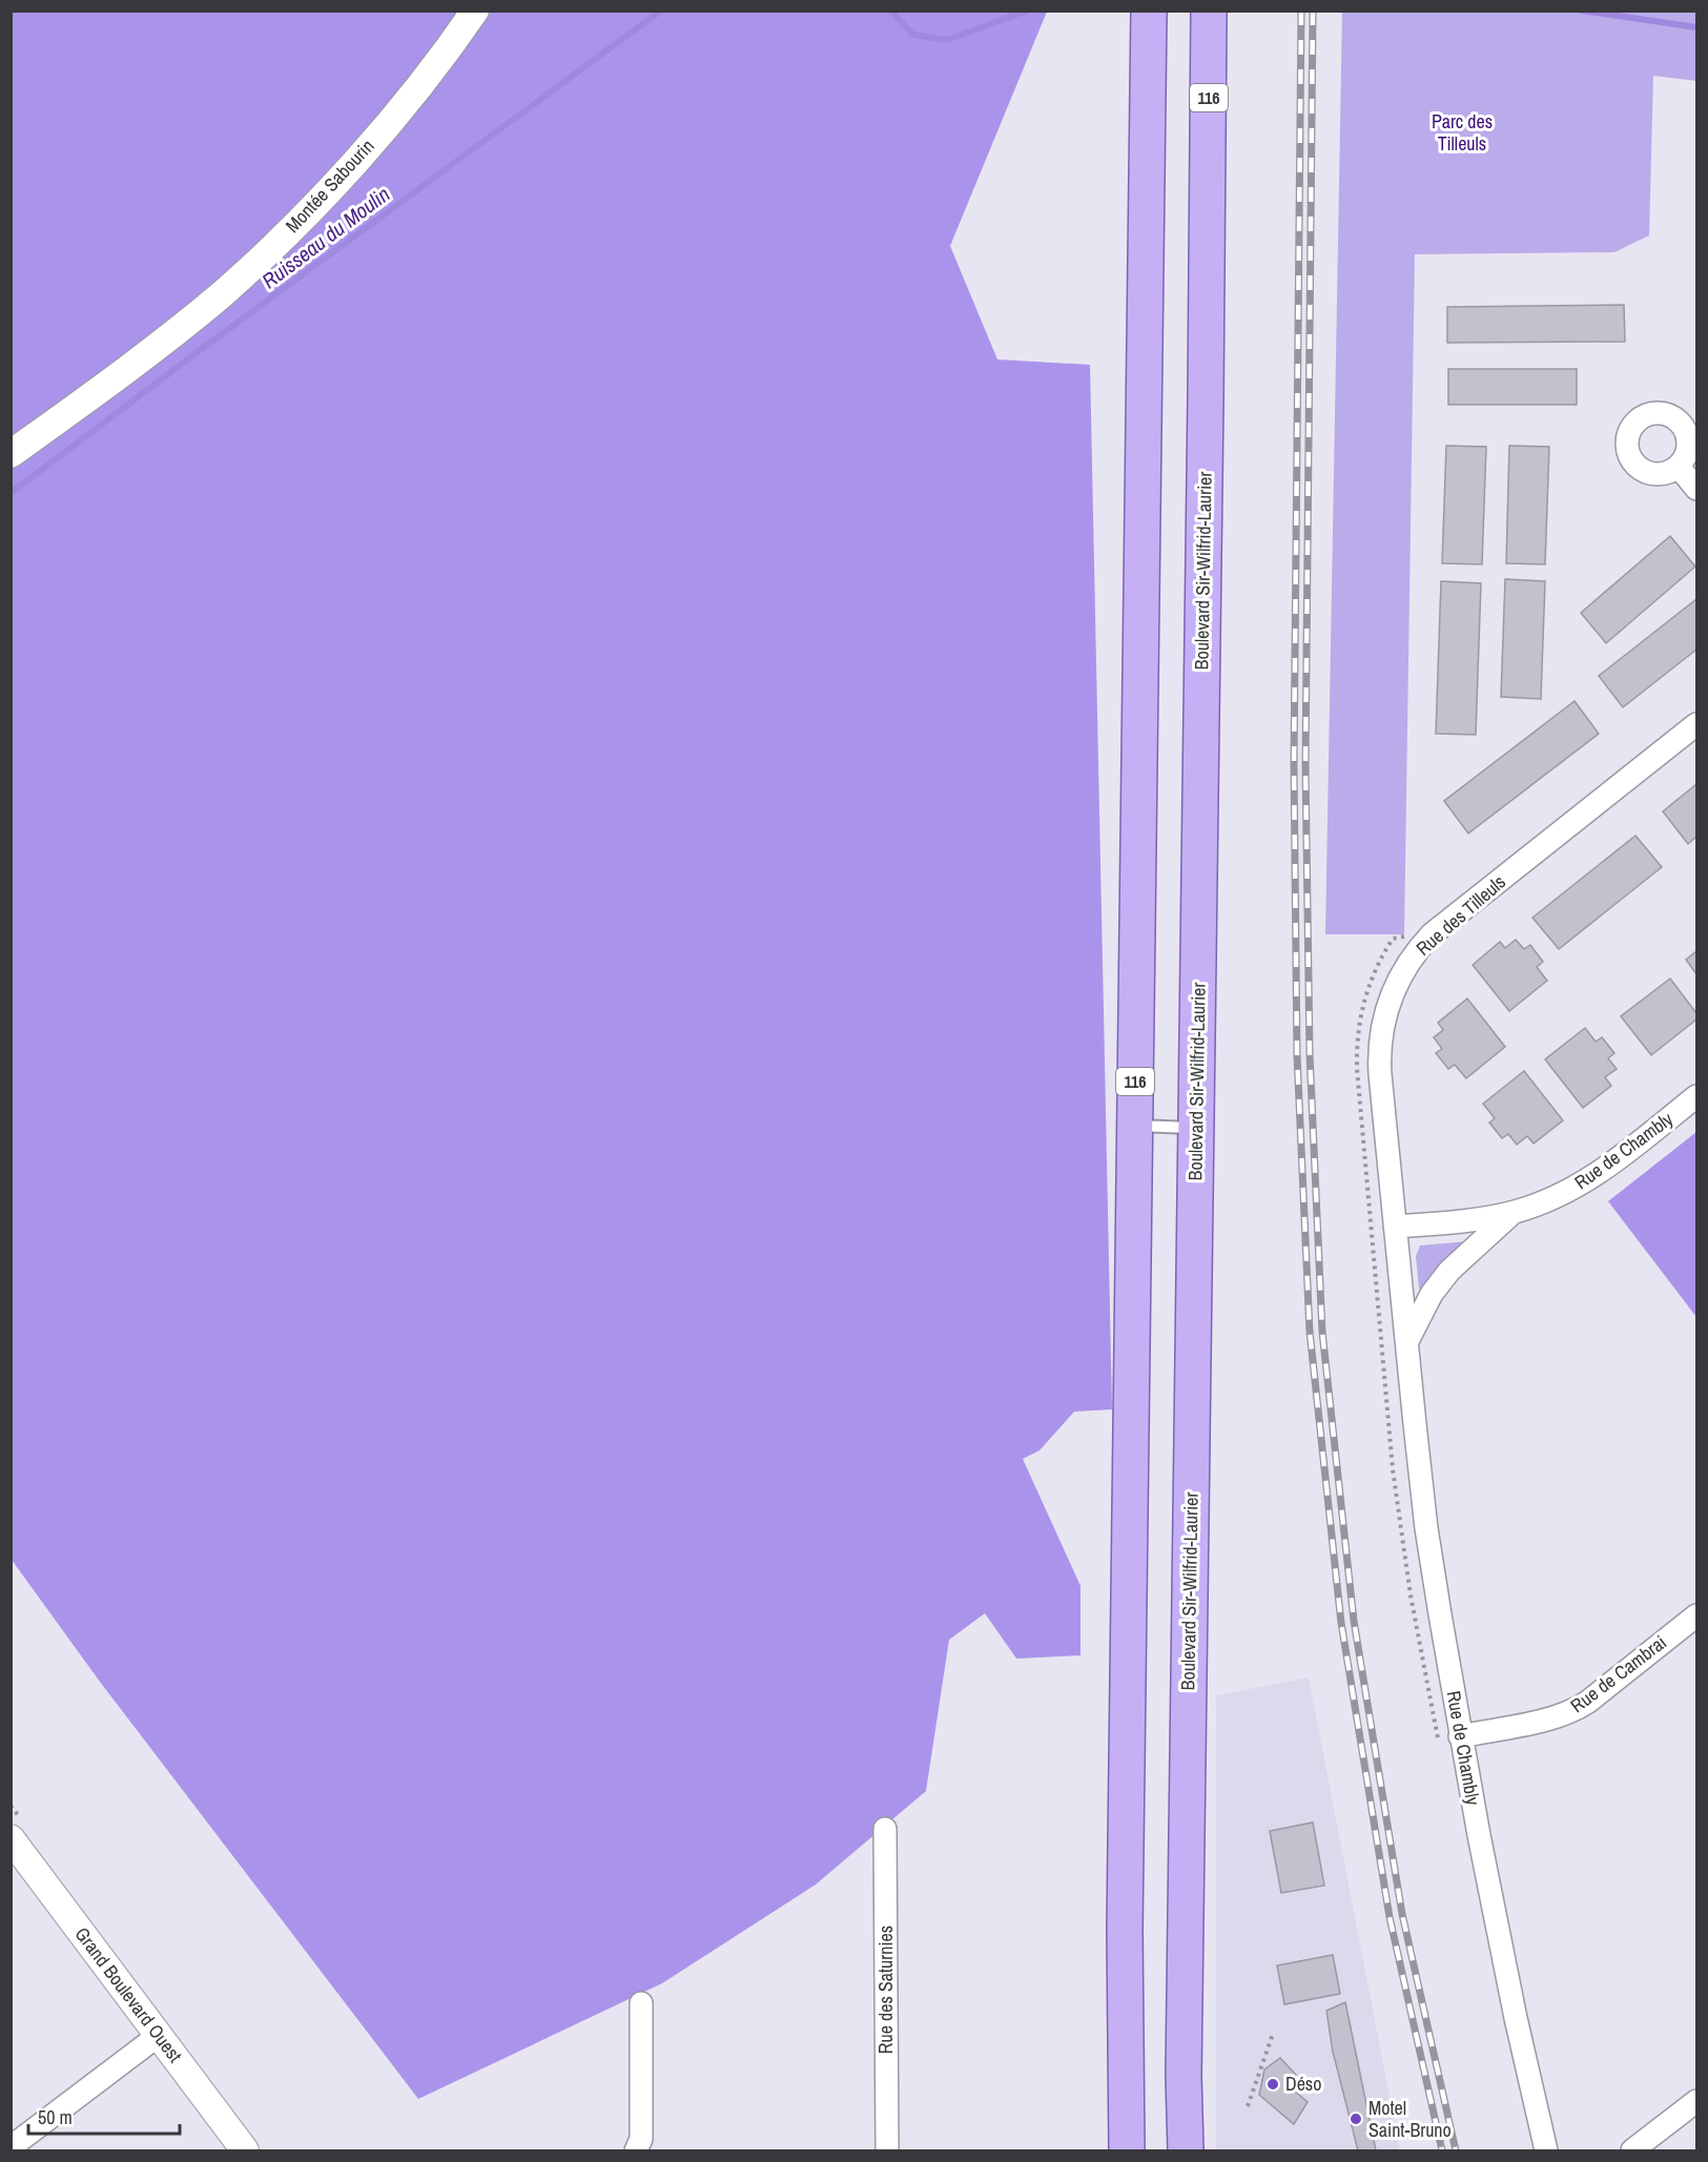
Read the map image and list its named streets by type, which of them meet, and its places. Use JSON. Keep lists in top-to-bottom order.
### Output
{
  "streets": {
    "main road": ["116", "Boulevard Sir-Wilfrid-Laurier"],
    "street": [
      "Montée Sabourin",
      "Rue des Tilleuls",
      "Rue de Chambly",
      "Rue de Cambrai",
      "Rue des Saturnies",
      "Grand Boulevard Ouest"
    ]
  },
  "crossings": [
    ["Rue des Tilleuls", "Rue de Chambly"],
    ["Rue de Chambly", "Rue de Cambrai"]
  ],
  "water": ["Ruisseau du Moulin"],
  "parks": ["Parc des Tilleuls"],
  "places": ["Déso", "Motel Saint-Bruno"],
  "scale_bar": "50 m"
}
